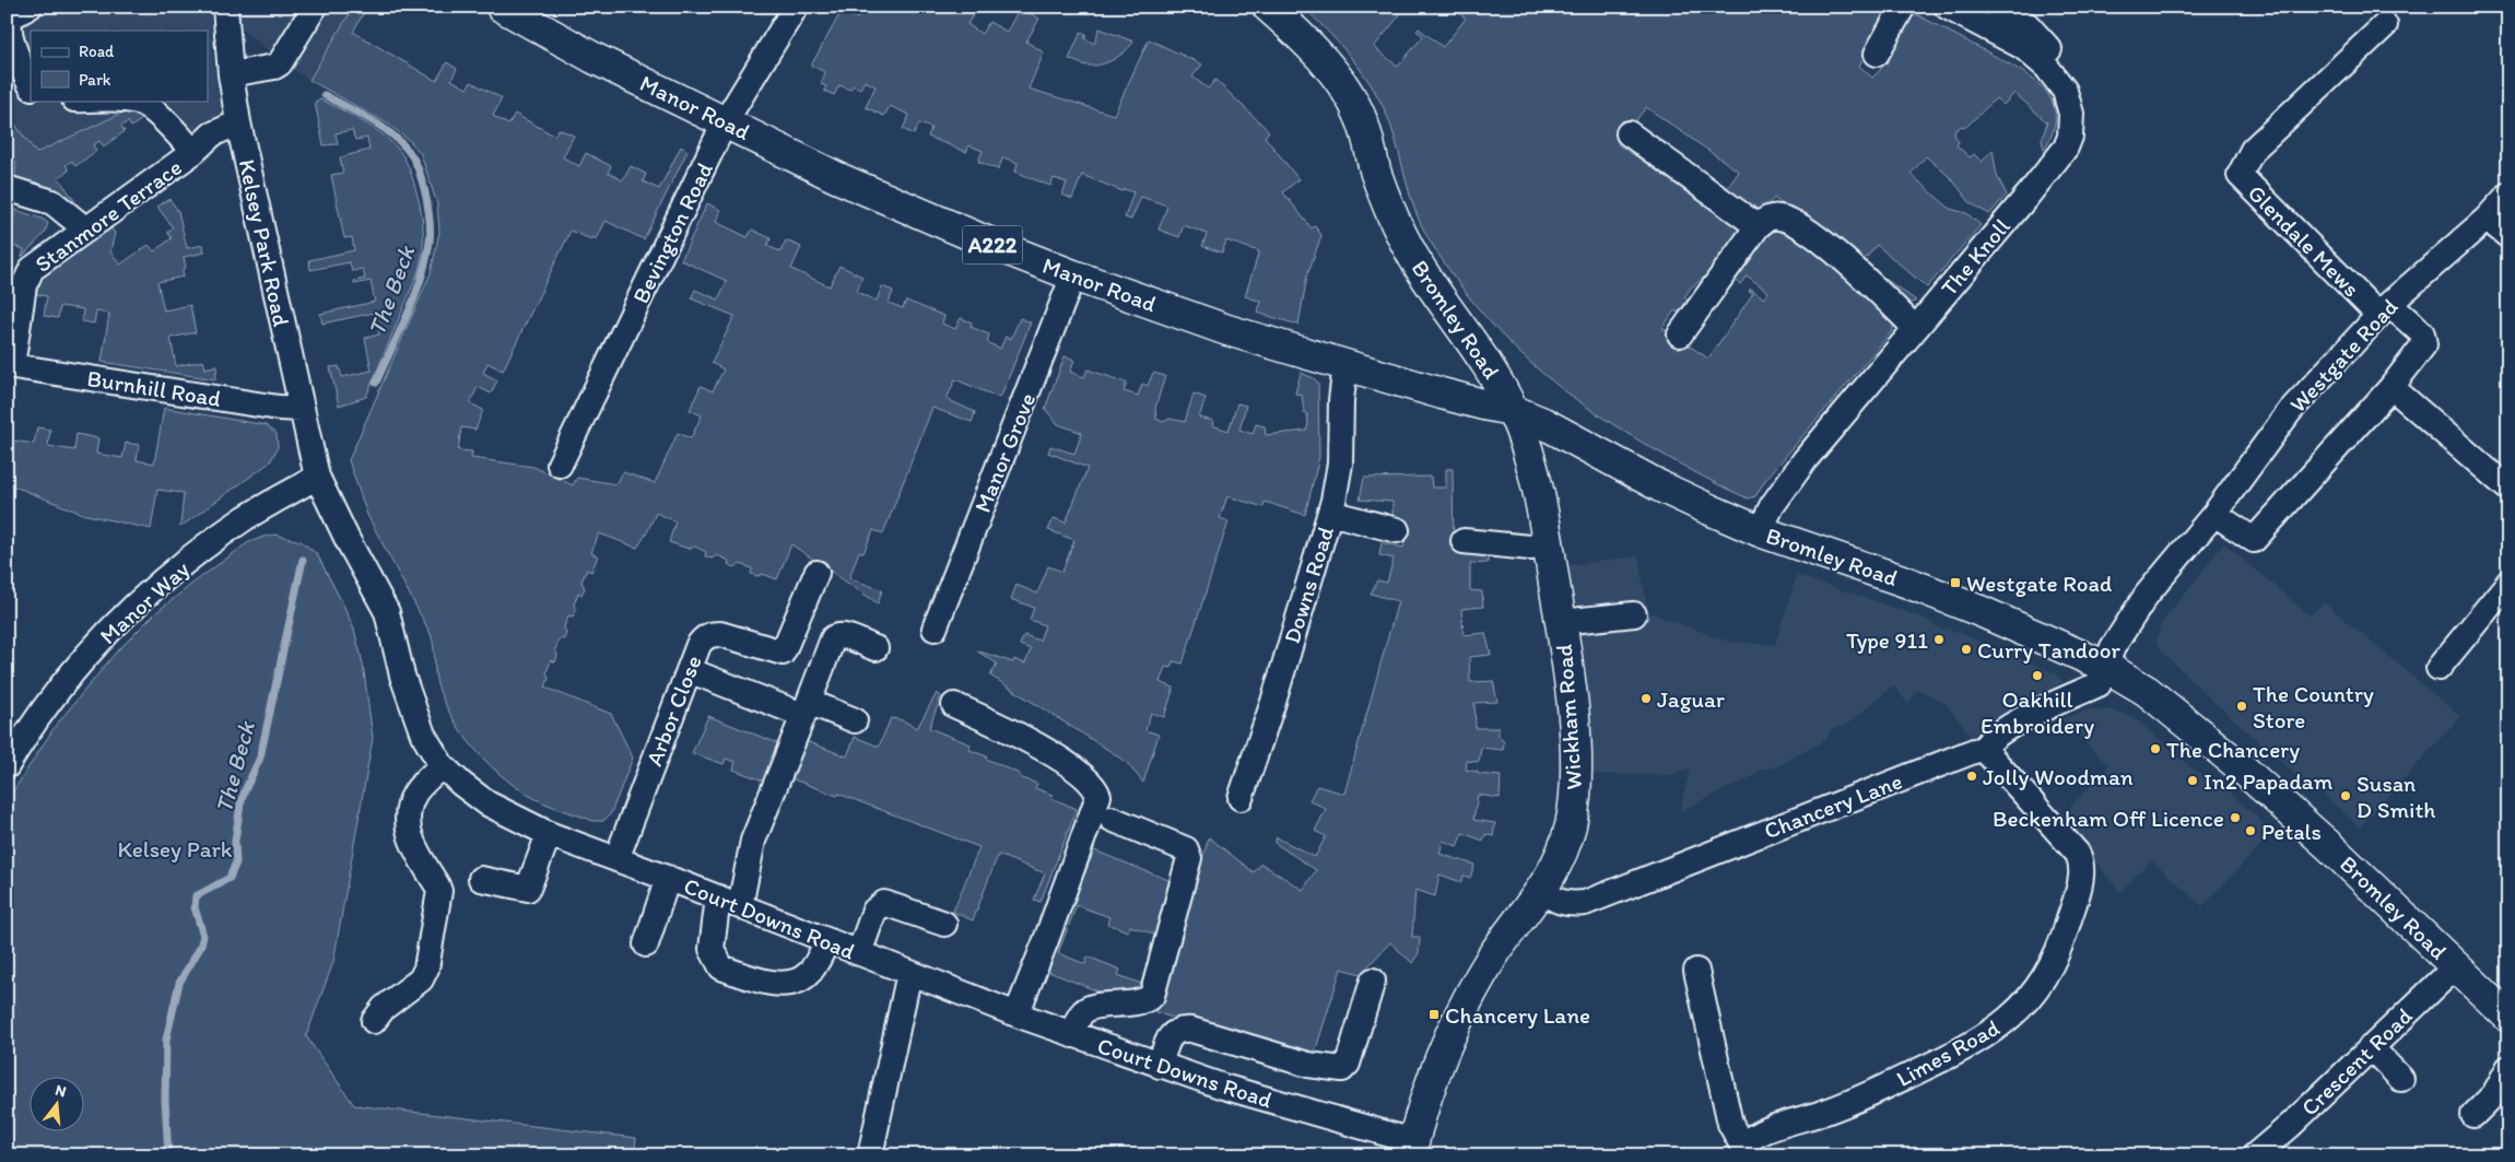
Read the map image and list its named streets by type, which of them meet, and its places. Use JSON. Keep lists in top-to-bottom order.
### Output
{
  "streets": {
    "main road": [
      "Manor Road",
      "A222",
      "Bromley Road",
      "Wickham Road"
    ],
    "street": [
      "Stanmore Terrace",
      "Bevington Road",
      "Glendale Mews",
      "Kelsey Park Road",
      "The Knoll",
      "Westgate Road",
      "Burnhill Road",
      "Manor Grove",
      "Downs Road",
      "Manor Way",
      "Arbor Close",
      "Chancery Lane",
      "Court Downs Road",
      "Limes Road",
      "Crescent Road"
    ]
  },
  "crossings": [
    ["Manor Road", "Bevington Road"],
    ["Manor Road", "Bromley Road"],
    ["Manor Road", "Manor Grove"],
    ["Manor Road", "Downs Road"],
    ["Manor Road", "Wickham Road"],
    ["Stanmore Terrace", "Kelsey Park Road"],
    ["Stanmore Terrace", "Burnhill Road"],
    ["Glendale Mews", "Westgate Road"],
    ["Kelsey Park Road", "Burnhill Road"],
    ["Kelsey Park Road", "Manor Way"],
    ["Kelsey Park Road", "Court Downs Road"],
    ["The Knoll", "Bromley Road"],
    ["Bromley Road", "Westgate Road"],
    ["Bromley Road", "Wickham Road"],
    ["Bromley Road", "Chancery Lane"],
    ["Bromley Road", "Crescent Road"],
    ["Westgate Road", "Chancery Lane"],
    ["Manor Way", "Court Downs Road"],
    ["Arbor Close", "Court Downs Road"],
    ["Wickham Road", "Chancery Lane"],
    ["Wickham Road", "Court Downs Road"],
    ["Chancery Lane", "Limes Road"]
  ],
  "water": ["The Beck"],
  "parks": ["Kelsey Park"],
  "places": {
    "transit": ["Westgate Road", "Chancery Lane"],
    "other": [
      "Type 911",
      "Curry Tandoor",
      "Oakhill Embroidery",
      "Jaguar",
      "The Country Store",
      "The Chancery",
      "Jolly Woodman",
      "In2 Papadam",
      "Susan D Smith",
      "Beckenham Off Licence",
      "Petals"
    ]
  },
  "legend": ["Road", "Park"],
  "north": "top"
}
